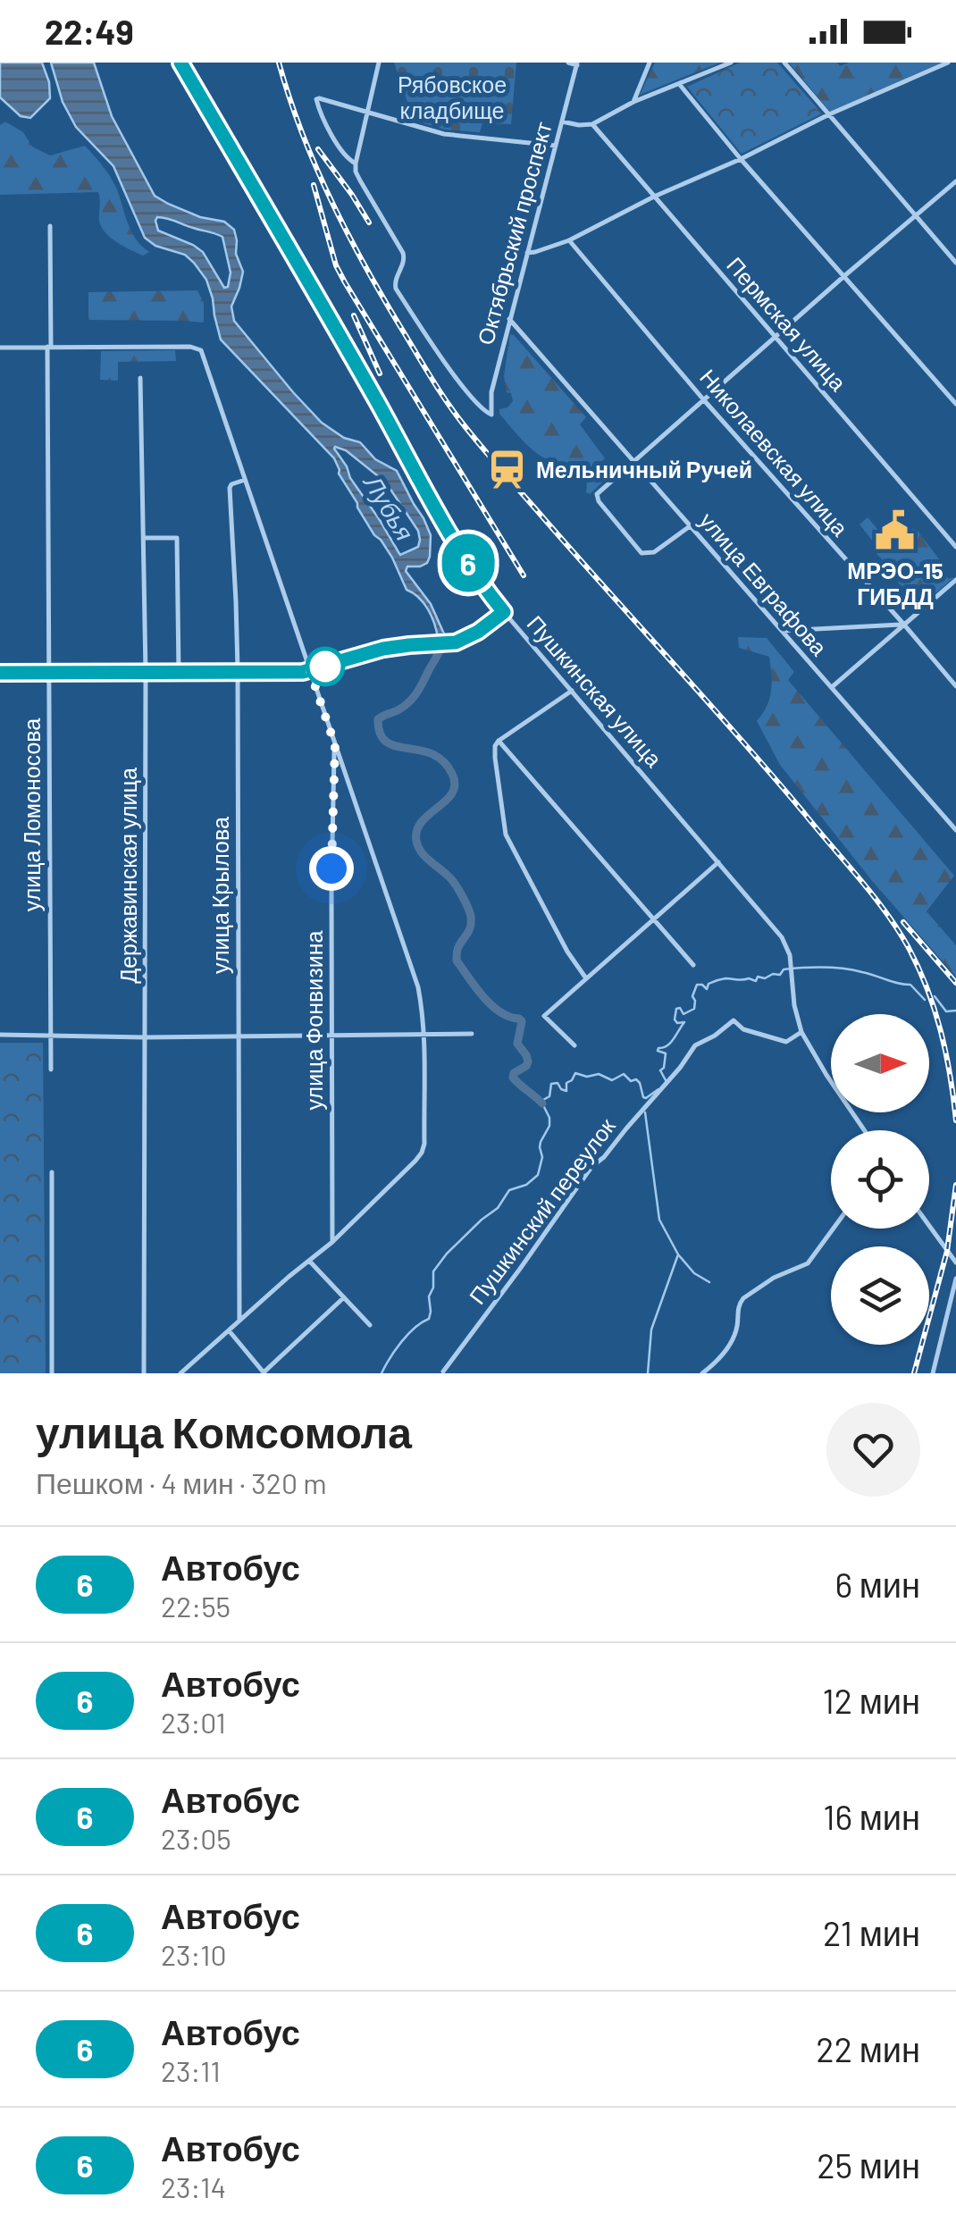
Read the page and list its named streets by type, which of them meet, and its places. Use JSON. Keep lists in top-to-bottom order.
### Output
{
  "streets": {
    "street": [
      "Октябрьский проспект",
      "Пермская улица",
      "Николаевская улица",
      "улица Евграфова",
      "Пушкинская улица",
      "улица Ломоносова",
      "Державинская улица",
      "улица Крылова",
      "улица Фонвизина",
      "Пушкинский переулок"
    ]
  },
  "crossings": [
    ["Октябрьский проспект", "улица Евграфова"],
    ["Пушкинская улица", "Пушкинский переулок"]
  ],
  "water": ["Лубья"],
  "parks": ["Рябовское кладбище"],
  "places": {
    "station": ["Мельничный Ручей"],
    "public building": ["МРЭО-15 ГИБДД"]
  },
  "lines": ["bus line 6"],
  "north": "right",
  "page": {
    "status": "22:49",
    "on_map": "6",
    "heading": ["улица Комсомола", "Пешком · 4 мин · 320 m"],
    "list": [
      {
        "mark": "6",
        "name": "Автобус",
        "note": "22:55",
        "value": "6 мин"
      },
      {
        "mark": "6",
        "name": "Автобус",
        "note": "23:01",
        "value": "12 мин"
      },
      {
        "mark": "6",
        "name": "Автобус",
        "note": "23:05",
        "value": "16 мин"
      },
      {
        "mark": "6",
        "name": "Автобус",
        "note": "23:10",
        "value": "21 мин"
      },
      {
        "mark": "6",
        "name": "Автобус",
        "note": "23:11",
        "value": "22 мин"
      },
      {
        "mark": "6",
        "name": "Автобус",
        "note": "23:14",
        "value": "25 мин"
      }
    ]
  }
}
